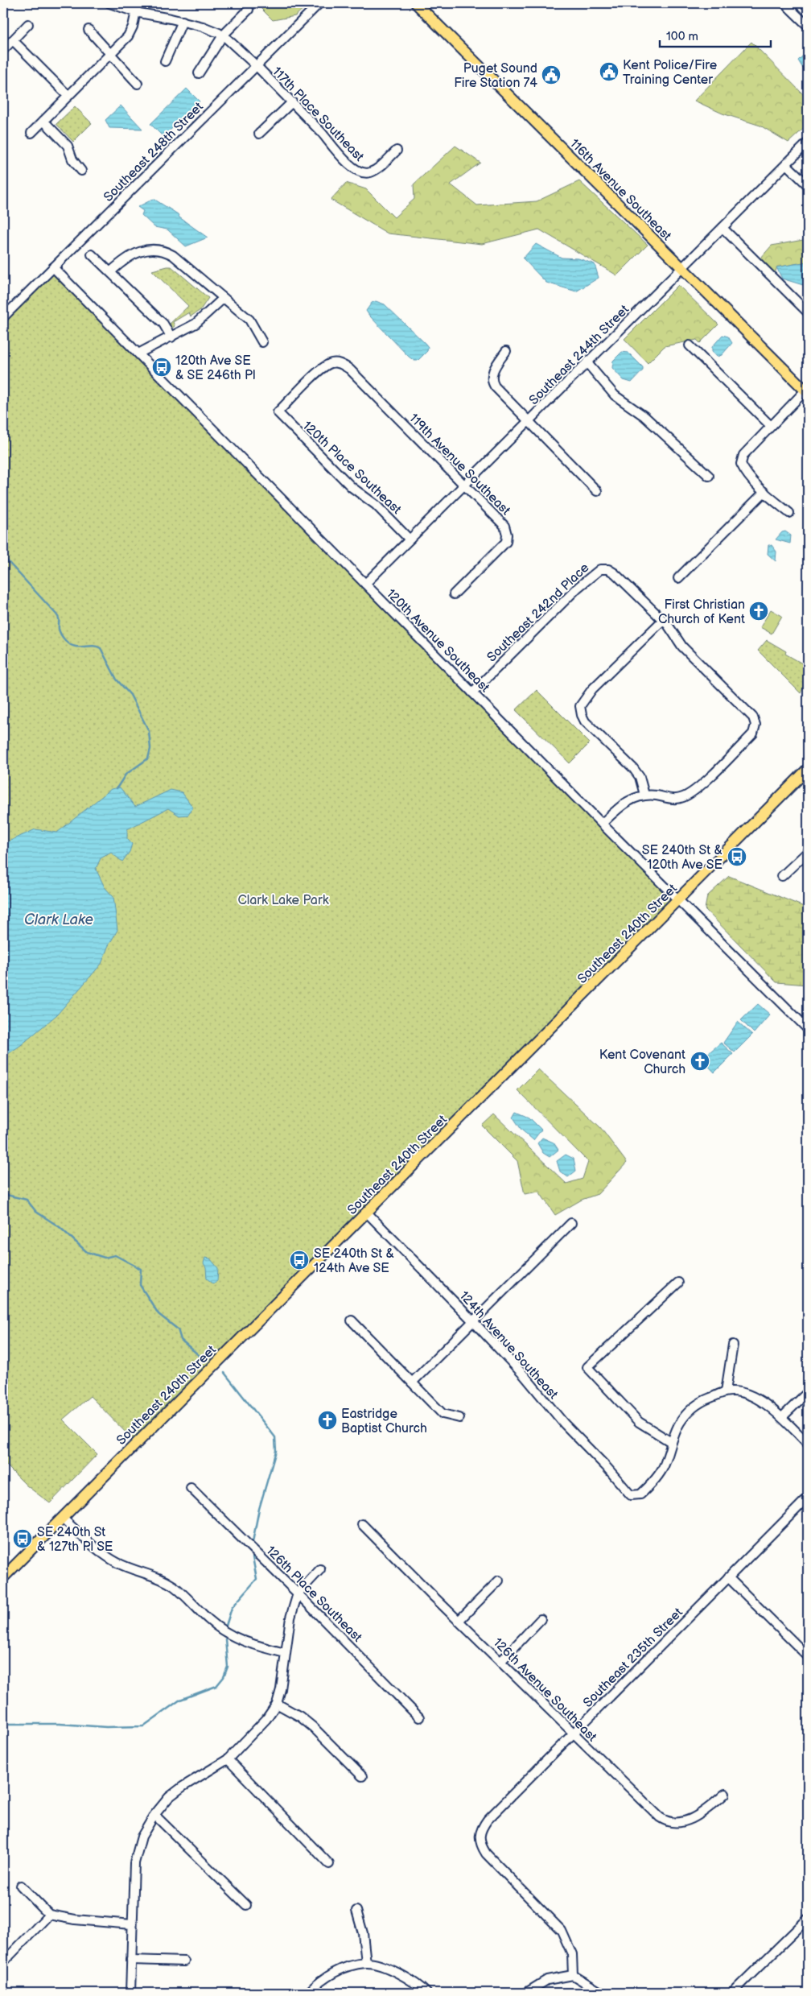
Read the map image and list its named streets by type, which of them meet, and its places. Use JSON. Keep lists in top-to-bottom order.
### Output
{
  "streets": {
    "main road": ["116th Avenue Southeast", "Southeast 240th Street"],
    "street": [
      "117th Place Southeast",
      "Southeast 248th Street",
      "Southeast 244th Street",
      "119th Avenue Southeast",
      "120th Place Southeast",
      "Southeast 242nd Place",
      "120th Avenue Southeast",
      "124th Avenue Southeast",
      "126th Place Southeast",
      "Southeast 235th Street",
      "126th Avenue Southeast"
    ]
  },
  "crossings": [
    ["117th Place Southeast", "Southeast 248th Street"],
    ["Southeast 248th Street", "120th Avenue Southeast"],
    ["116th Avenue Southeast", "Southeast 244th Street"],
    ["Southeast 244th Street", "119th Avenue Southeast"],
    ["Southeast 244th Street", "120th Place Southeast"],
    ["Southeast 244th Street", "120th Avenue Southeast"],
    ["119th Avenue Southeast", "120th Place Southeast"],
    ["Southeast 242nd Place", "120th Avenue Southeast"],
    ["120th Avenue Southeast", "Southeast 240th Street"],
    ["Southeast 240th Street", "124th Avenue Southeast"],
    ["Southeast 235th Street", "126th Avenue Southeast"]
  ],
  "water": ["Clark Lake"],
  "parks": ["Clark Lake Park"],
  "places": {
    "public building": ["Kent Police/Fire Training Center", "Puget Sound Fire Station 74"],
    "bus stop": [
      "120th Ave SE & SE 246th Pl",
      "SE 240th St & 120th Ave SE",
      "SE 240th St & 124th Ave SE",
      "SE 240th St & 127th Pl SE"
    ],
    "church": ["First Christian Church of Kent", "Kent Covenant Church", "Eastridge Baptist Church"]
  },
  "scale_bar": "100 m"
}
